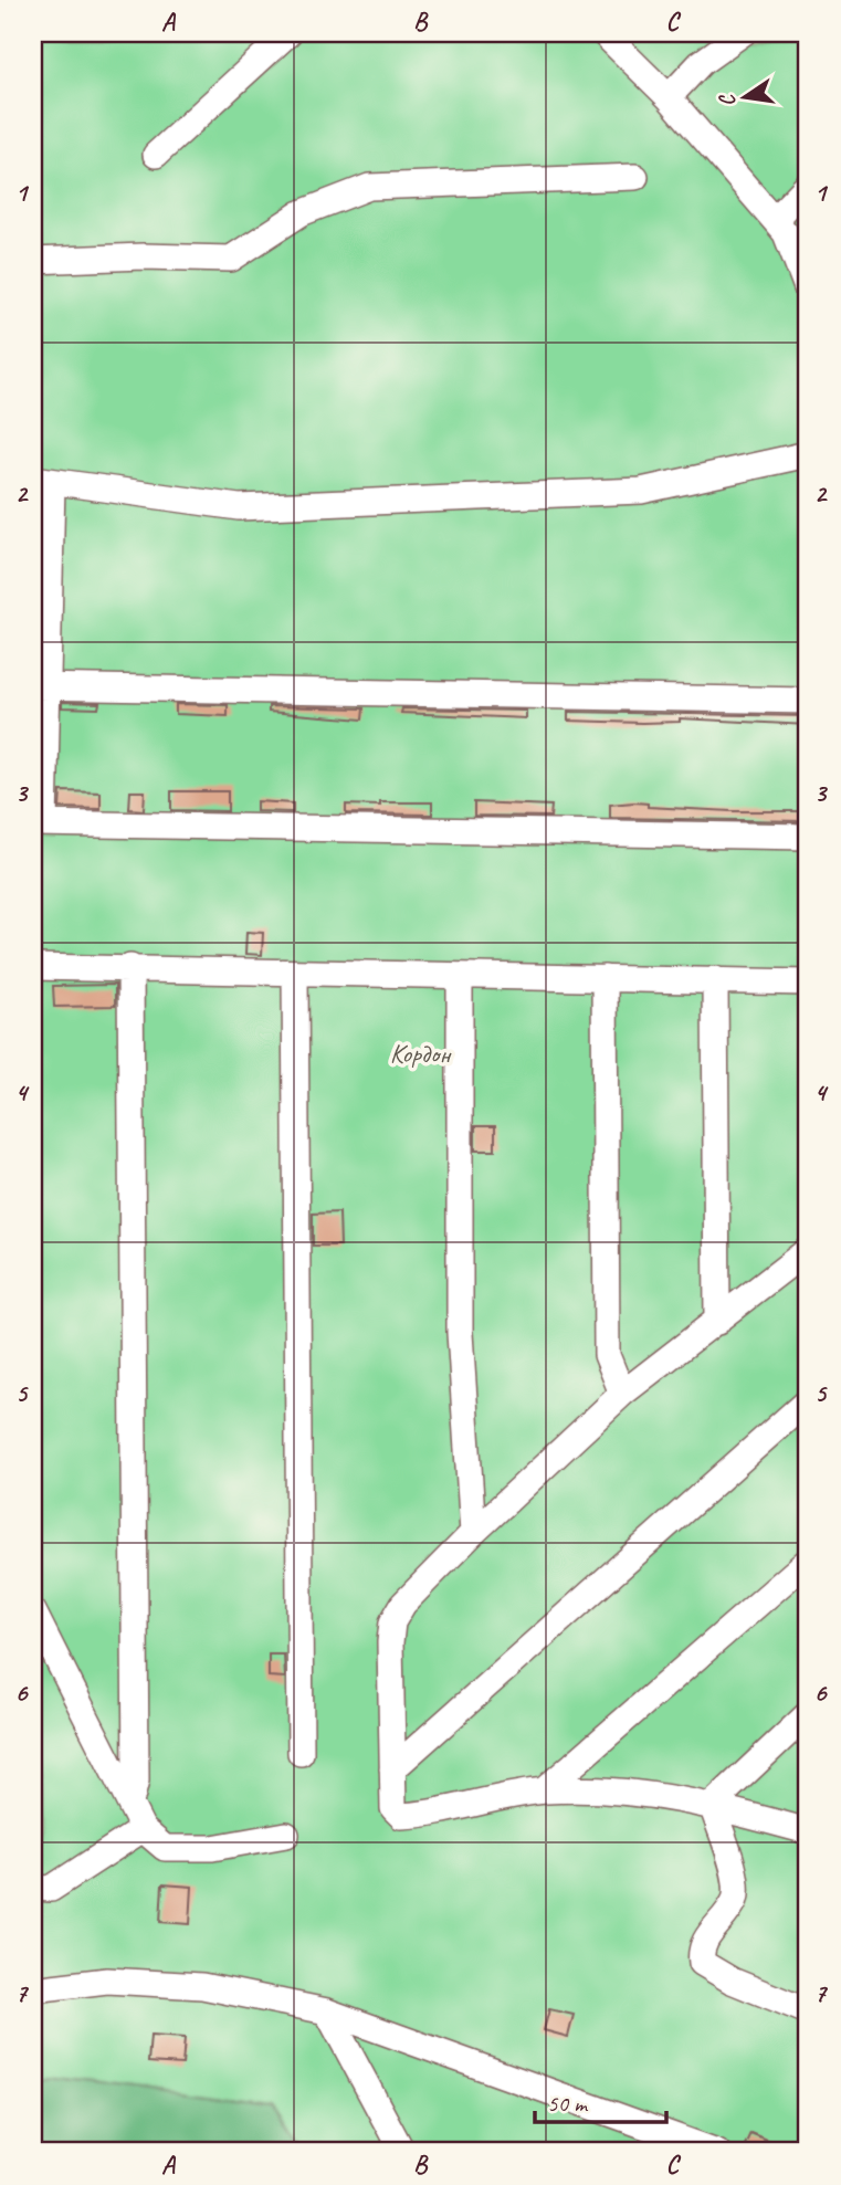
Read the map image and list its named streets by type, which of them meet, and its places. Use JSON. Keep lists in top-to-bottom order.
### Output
{
  "parks": ["Кордон"],
  "scale_bar": "50 m",
  "north": "left",
  "grid": {
    "columns": ["A", "B", "C"],
    "rows": [
      "1",
      "2",
      "3",
      "4",
      "5",
      "6",
      "7"
    ]
  }
}
